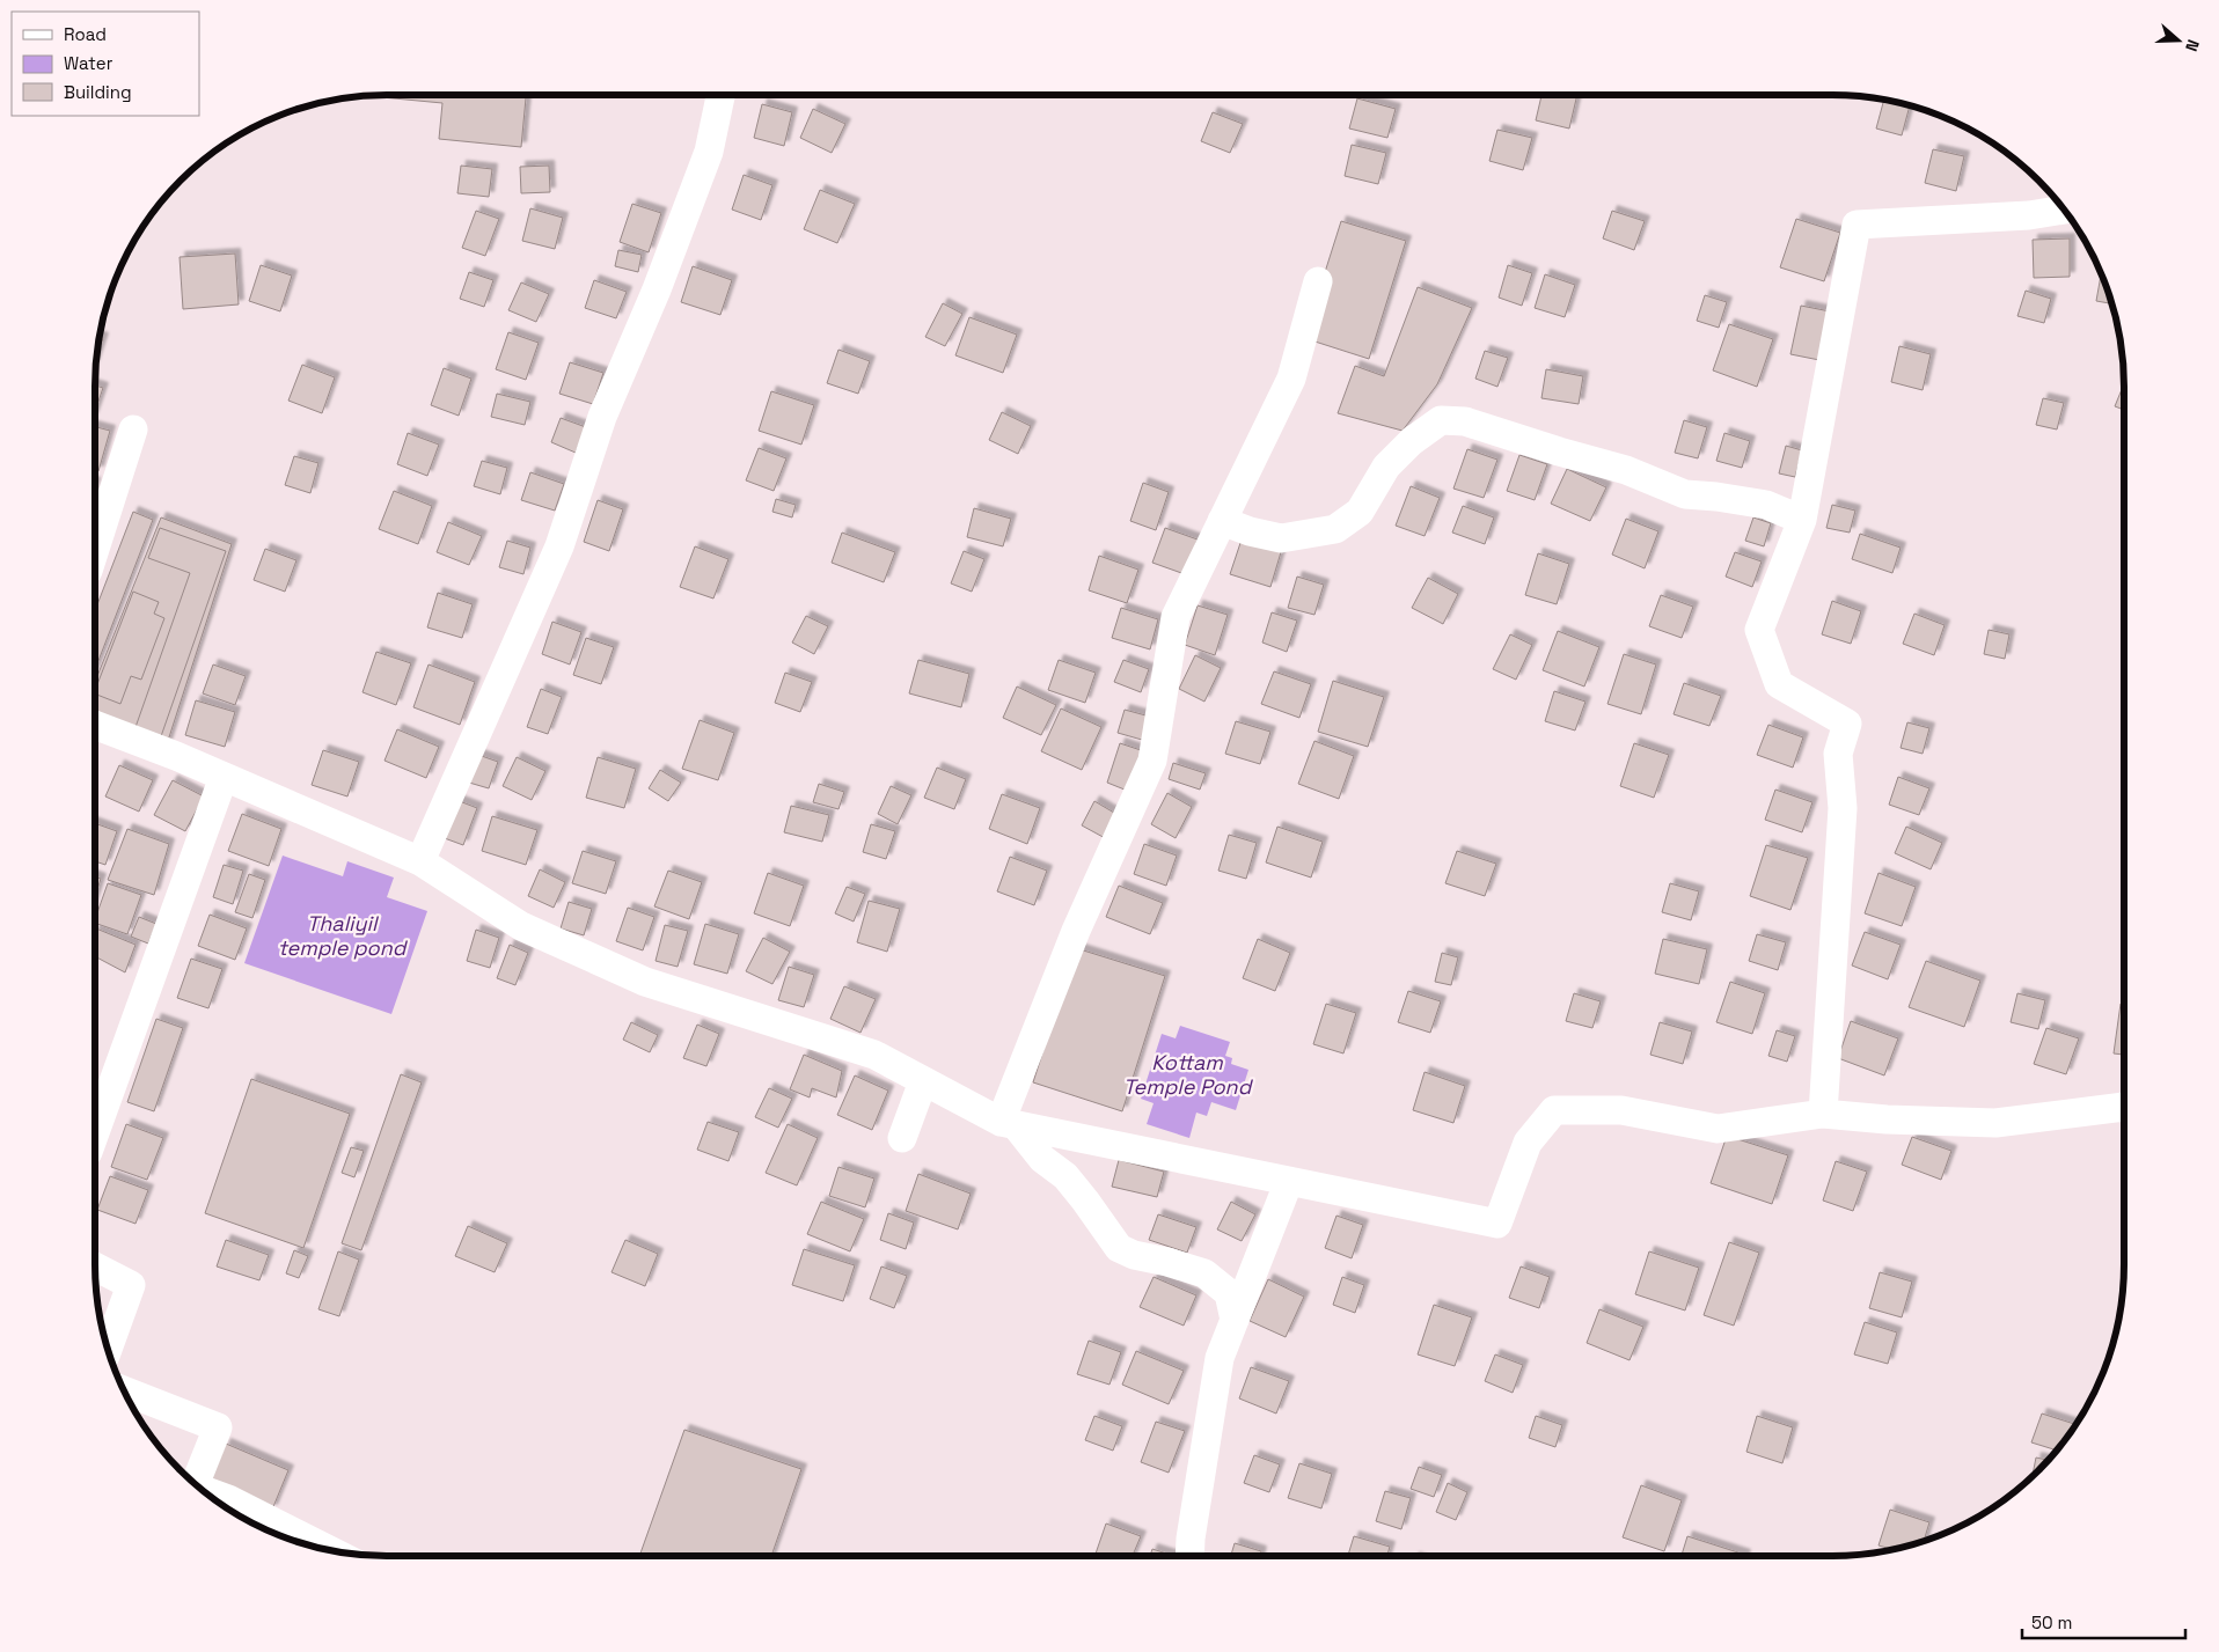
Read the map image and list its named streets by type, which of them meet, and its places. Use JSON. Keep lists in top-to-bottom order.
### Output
{
  "water": ["Thaliyil temple pond", "Kottam Temple Pond"],
  "legend": ["Road", "Water", "Building"],
  "scale_bar": "50 m",
  "north": "right"
}
